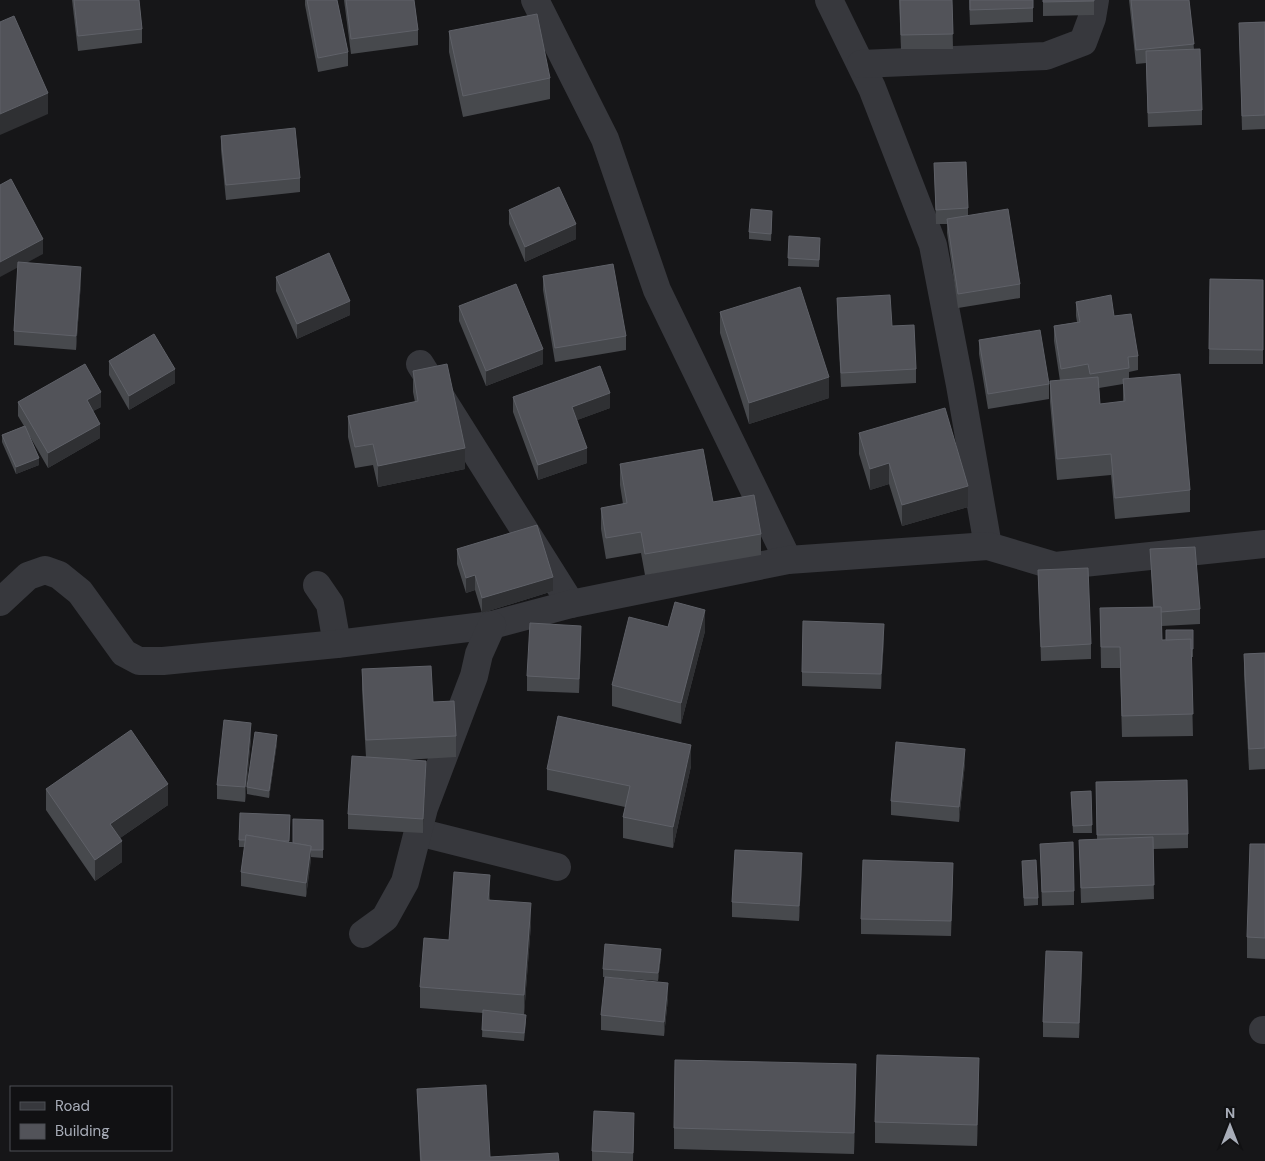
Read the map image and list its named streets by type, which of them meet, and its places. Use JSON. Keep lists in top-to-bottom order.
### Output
{
  "legend": ["Road", "Building"],
  "north": "top"
}
